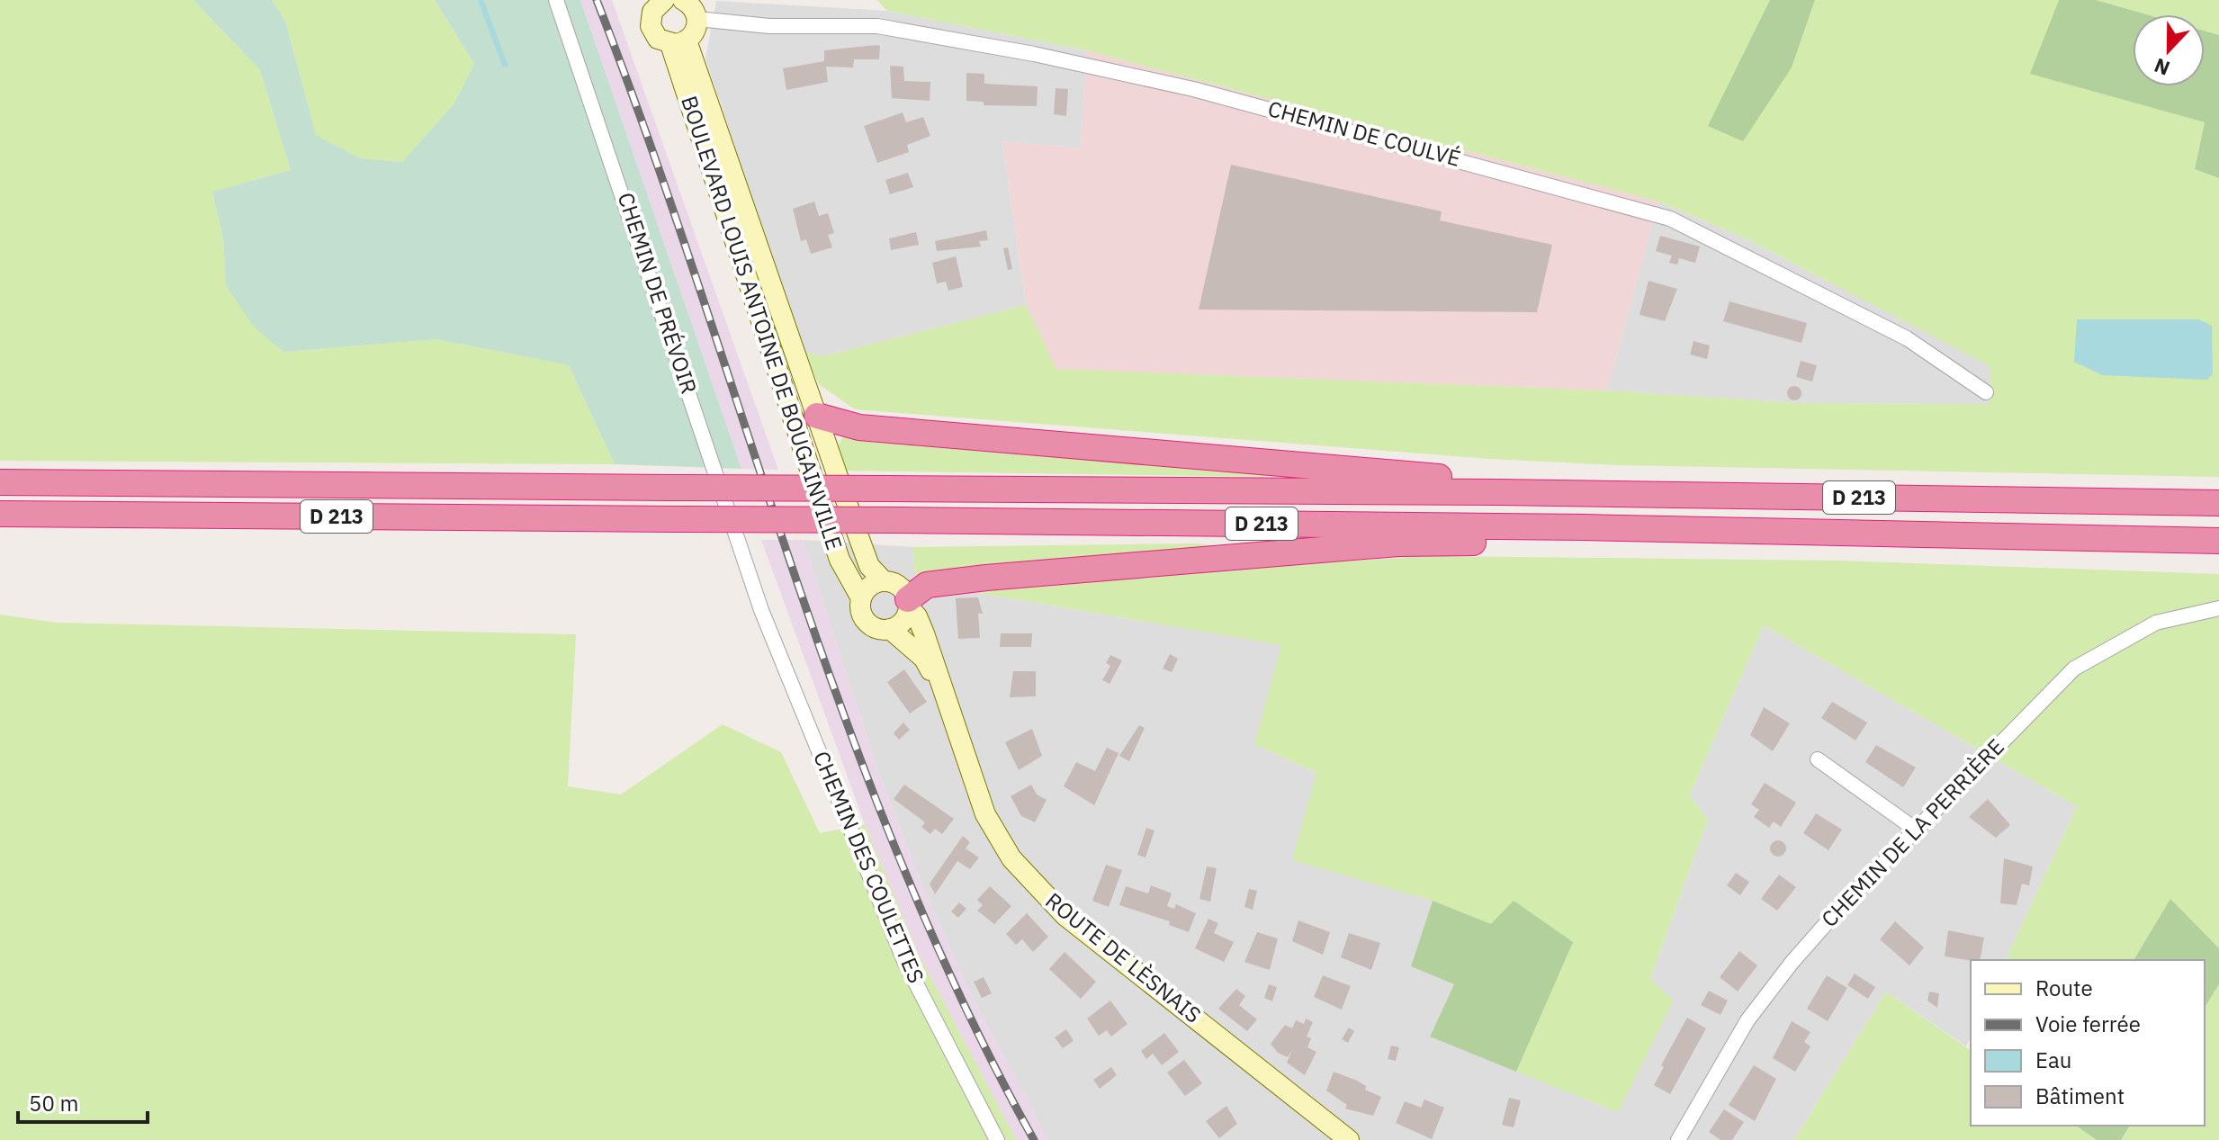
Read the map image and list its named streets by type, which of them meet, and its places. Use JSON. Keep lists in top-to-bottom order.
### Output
{
  "streets": {
    "highway": ["D 213"],
    "main road": ["BOULEVARD LOUIS ANTOINE DE BOUGAINVILLE", "ROUTE DE LÈSNAIS"],
    "street": [
      "CHEMIN DE COULVÉ",
      "CHEMIN DE PRÉVOIR",
      "CHEMIN DE LA PERRIÈRE",
      "CHEMIN DES COULETTES"
    ]
  },
  "crossings": [
    ["CHEMIN DE PRÉVOIR", "CHEMIN DES COULETTES"],
    ["BOULEVARD LOUIS ANTOINE DE BOUGAINVILLE", "ROUTE DE LÈSNAIS"]
  ],
  "legend": [
    "Route",
    "Voie ferrée",
    "Eau",
    "Bâtiment"
  ],
  "scale_bar": "50 m",
  "north": "bottom"
}
